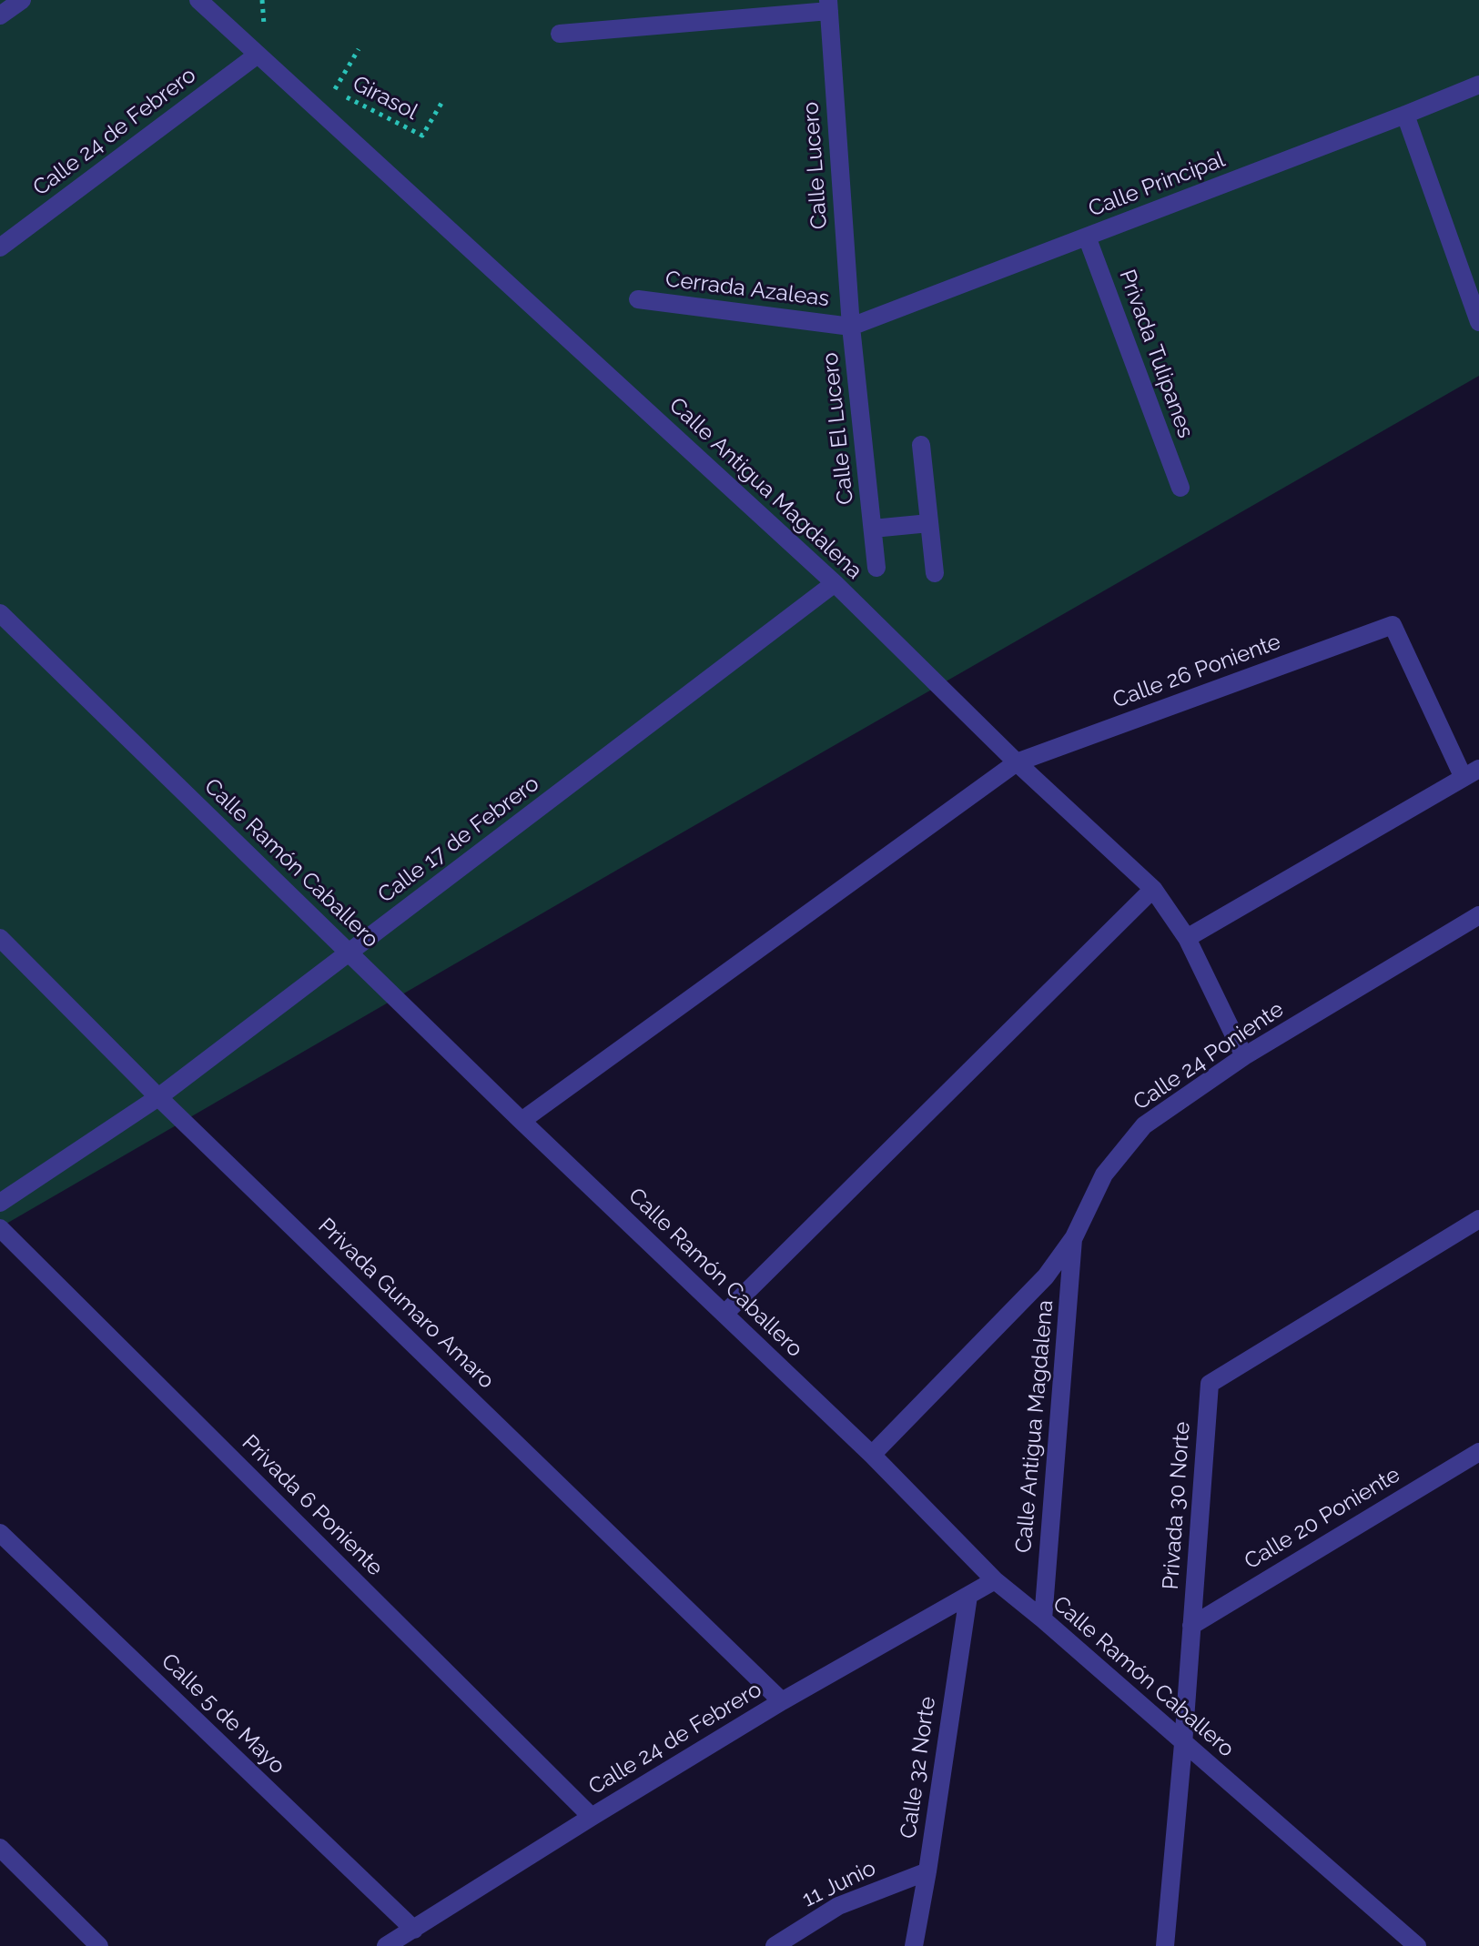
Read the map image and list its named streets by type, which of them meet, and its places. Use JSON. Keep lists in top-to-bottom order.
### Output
{
  "streets": {
    "street": [
      "Calle 24 de Febrero",
      "Calle Lucero",
      "Calle Principal",
      "Cerrada Azaleas",
      "Privada Tulipanes",
      "Calle El Lucero",
      "Calle Antigua Magdalena",
      "Calle 26 Poniente",
      "Calle 17 de Febrero",
      "Calle Ramón Caballero",
      "Calle 24 Poniente",
      "Privada Gumaro Amaro",
      "Privada 6 Poniente",
      "Privada 30 Norte",
      "Calle 20 Poniente",
      "Calle 5 de Mayo",
      "Calle 32 Norte",
      "11 Junio"
    ],
    "path": ["Girasol"]
  },
  "crossings": [
    ["Calle 24 de Febrero", "Calle Antigua Magdalena"],
    ["Calle 24 de Febrero", "Calle Ramón Caballero"],
    ["Calle 24 de Febrero", "Privada Gumaro Amaro"],
    ["Calle 24 de Febrero", "Privada 6 Poniente"],
    ["Calle 24 de Febrero", "Calle 5 de Mayo"],
    ["Calle 24 de Febrero", "Calle 32 Norte"],
    ["Calle Lucero", "Calle Principal"],
    ["Calle Lucero", "Cerrada Azaleas"],
    ["Calle Lucero", "Calle El Lucero"],
    ["Calle Principal", "Cerrada Azaleas"],
    ["Calle Principal", "Privada Tulipanes"],
    ["Calle Principal", "Calle El Lucero"],
    ["Cerrada Azaleas", "Calle El Lucero"],
    ["Calle Antigua Magdalena", "Calle 26 Poniente"],
    ["Calle Antigua Magdalena", "Calle 17 de Febrero"],
    ["Calle Antigua Magdalena", "Calle Ramón Caballero"],
    ["Calle Antigua Magdalena", "Calle 24 Poniente"],
    ["Calle 26 Poniente", "Calle Ramón Caballero"],
    ["Calle 17 de Febrero", "Calle Ramón Caballero"],
    ["Calle 17 de Febrero", "Privada Gumaro Amaro"],
    ["Calle Ramón Caballero", "Calle 24 Poniente"],
    ["Calle Ramón Caballero", "Privada 30 Norte"],
    ["Privada 30 Norte", "Calle 20 Poniente"],
    ["Calle 32 Norte", "11 Junio"]
  ]
}
